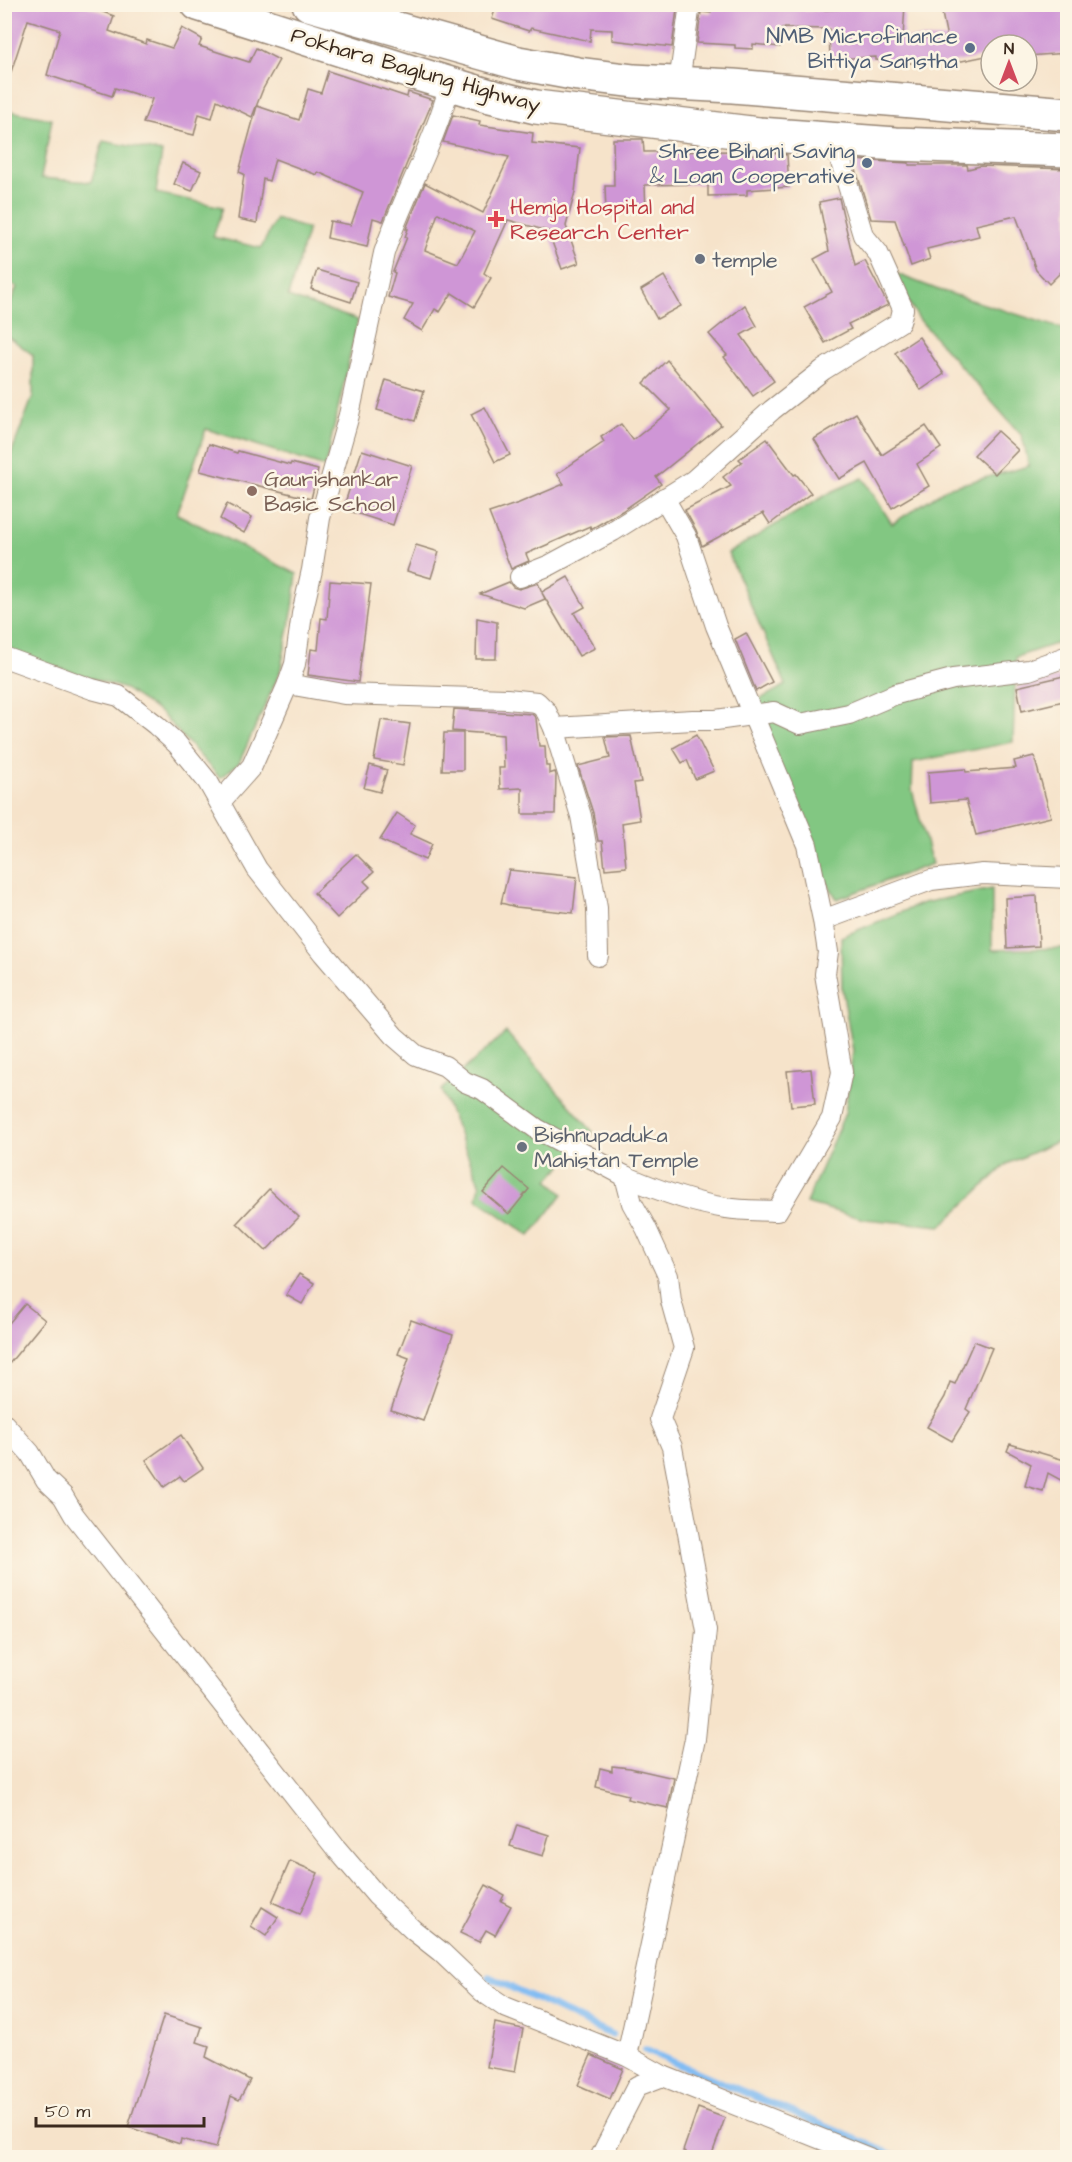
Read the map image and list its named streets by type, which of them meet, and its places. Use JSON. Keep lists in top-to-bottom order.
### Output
{
  "streets": {
    "highway": ["Pokhara Baglung Highway"]
  },
  "places": {
    "other": [
      "NMB Microfinance Bittiya Sanstha",
      "Shree Bihani Saving & Loan Cooperative",
      "temple",
      "Gaurishankar Basic School",
      "Bishnupaduka Mahistan Temple"
    ],
    "health": ["Hemja Hospital and Research Center"]
  },
  "scale_bar": "50 m",
  "north": "top"
}
